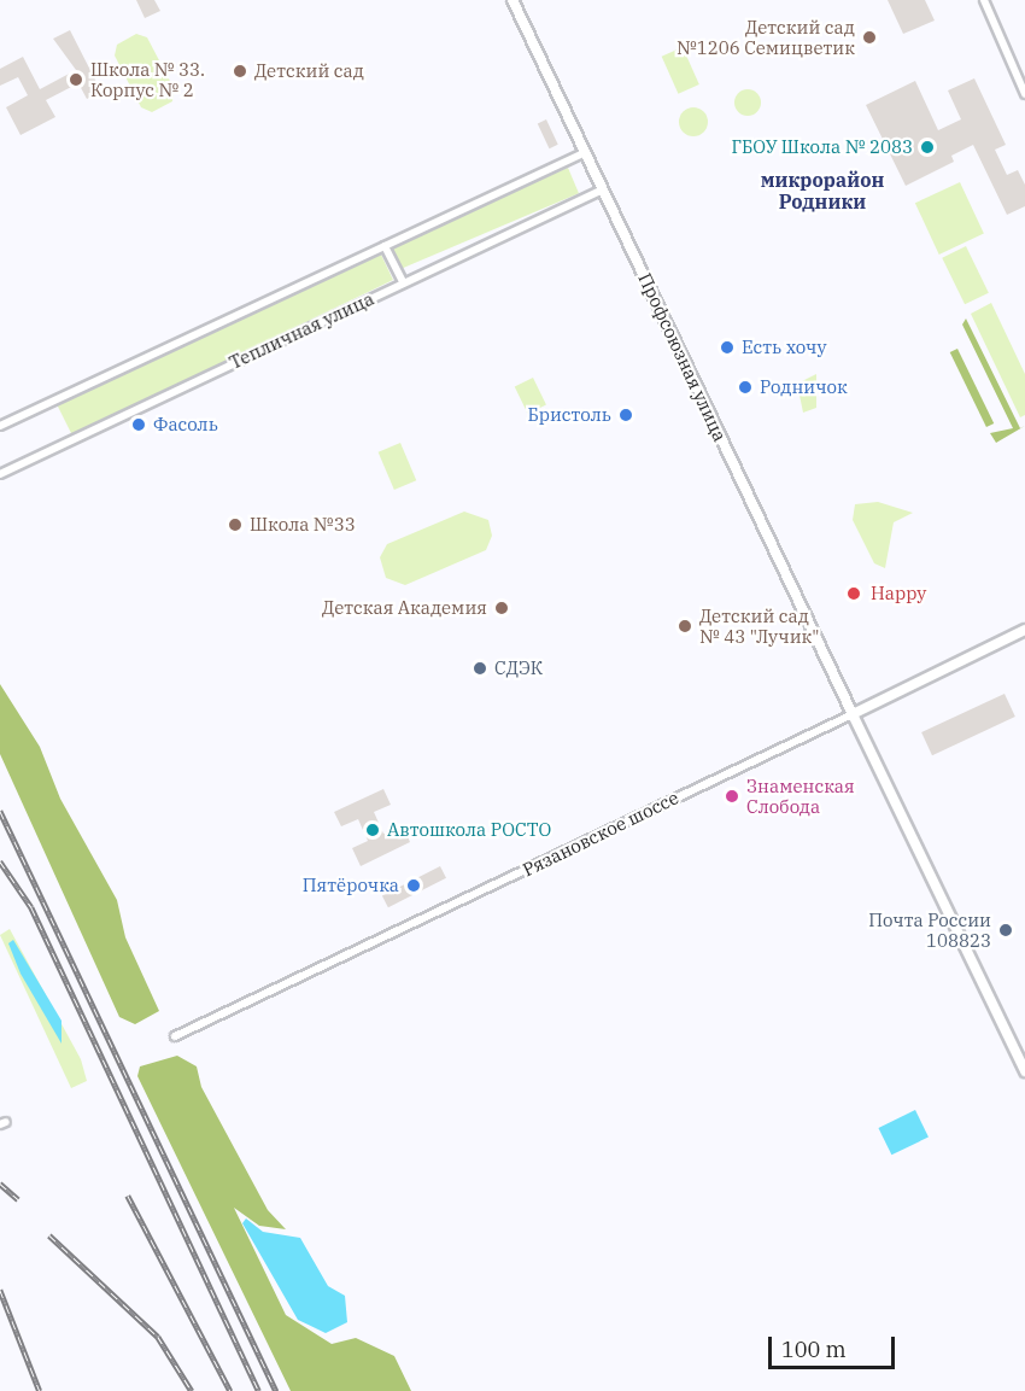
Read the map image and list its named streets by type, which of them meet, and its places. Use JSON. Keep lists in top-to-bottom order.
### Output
{
  "streets": {
    "main road": ["Профсоюзная улица", "Рязановское шоссе"],
    "street": ["Тепличная улица"]
  },
  "crossings": [
    ["Тепличная улица", "Профсоюзная улица"],
    ["Профсоюзная улица", "Рязановское шоссе"]
  ],
  "districts": ["микрорайон Родники"],
  "places": [
    "Детский сад №1206 Семицветик",
    "Детский сад",
    "Школа № 33. Корпус № 2",
    "ГБОУ Школа № 2083",
    "Есть хочу",
    "Родничок",
    "Бристоль",
    "Фасоль",
    "Школа №33",
    "Happy",
    "Детская Академия",
    "Детский сад № 43 \"Лучик\"",
    "СДЭК",
    "Знаменская Слобода",
    "Автошкола РОСТО",
    "Пятёрочка",
    "Почта России 108823"
  ],
  "scale_bar": "100 m"
}
